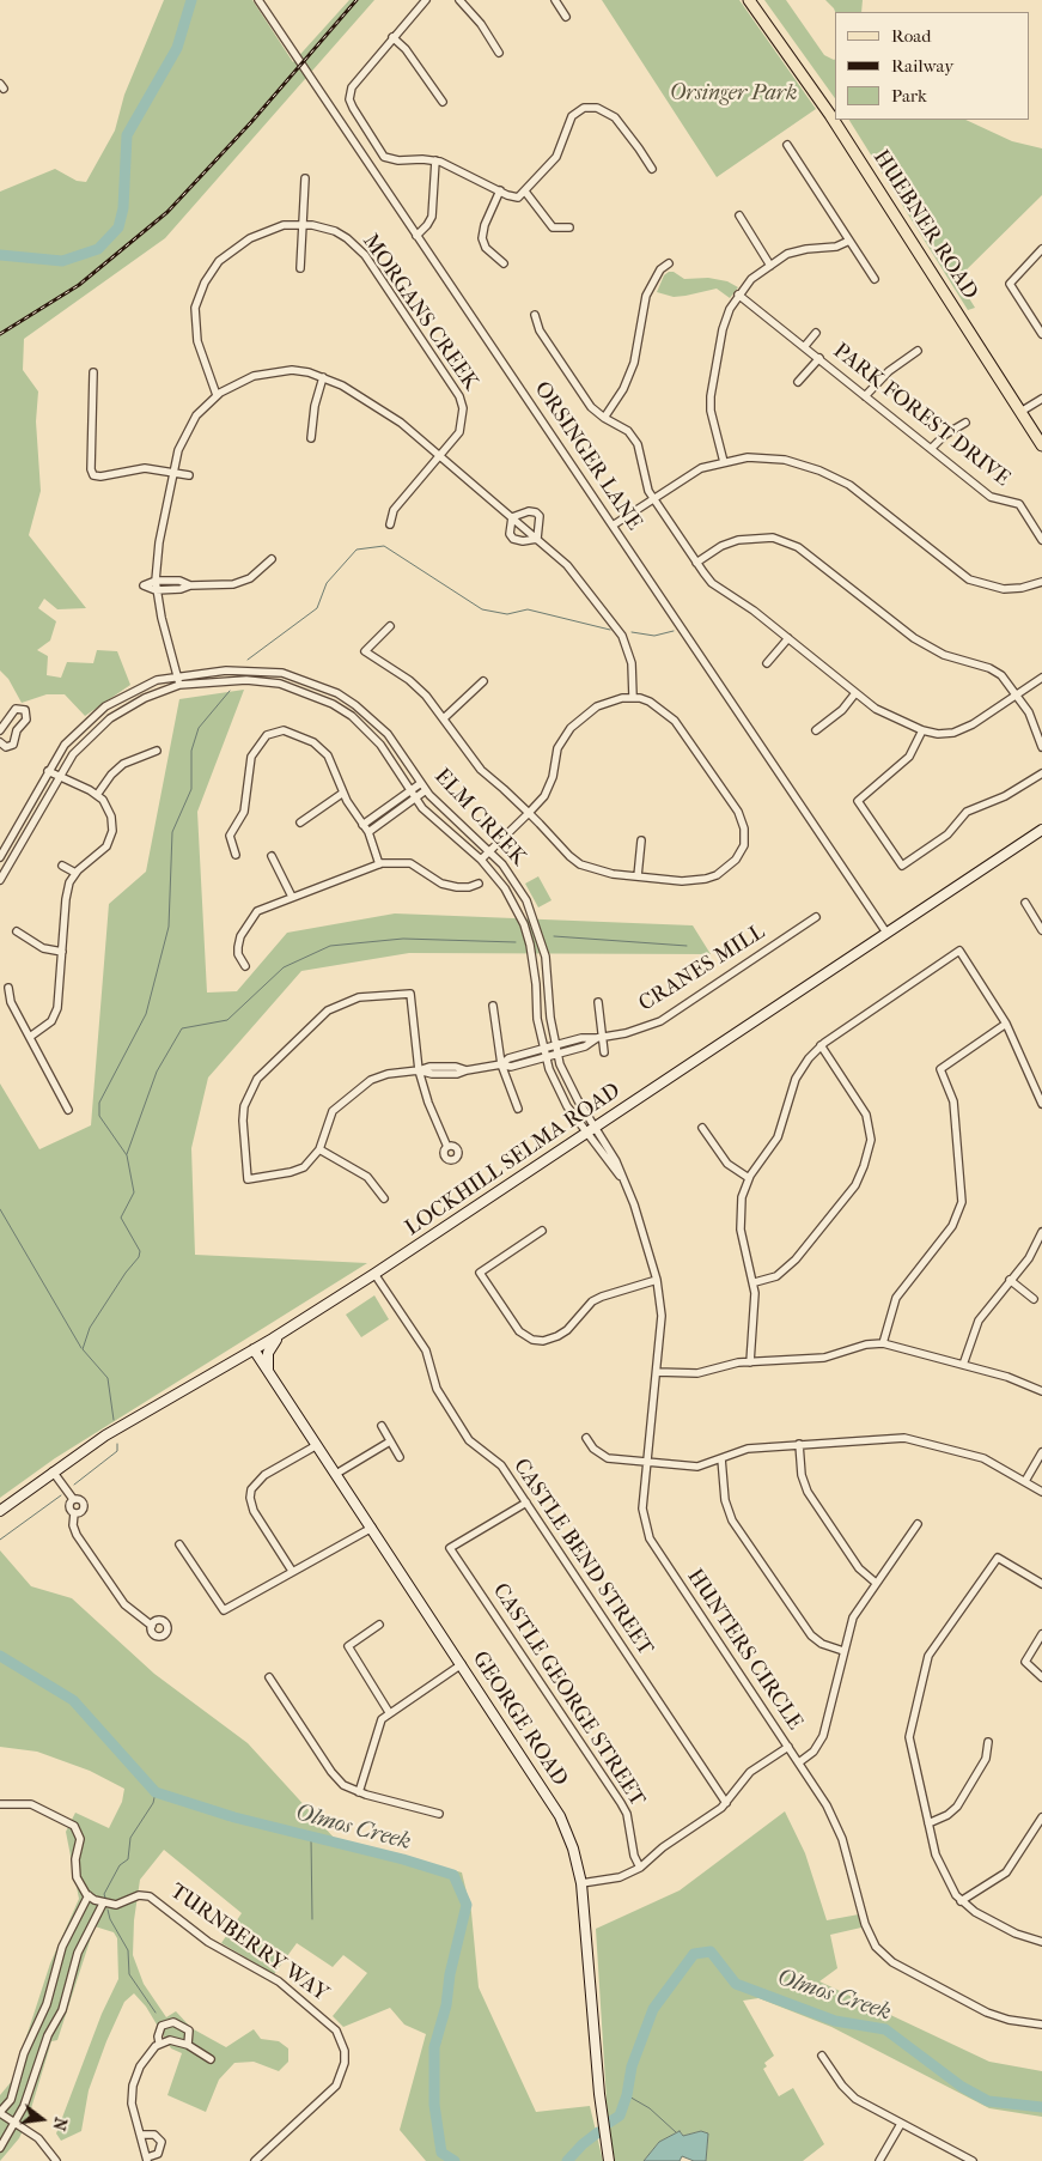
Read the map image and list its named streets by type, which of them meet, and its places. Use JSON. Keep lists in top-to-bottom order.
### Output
{
  "streets": {
    "main road": ["HUEBNER ROAD", "LOCKHILL SELMA ROAD", "GEORGE ROAD"],
    "street": [
      "MORGANS CREEK",
      "PARK FOREST DRIVE",
      "ORSINGER LANE",
      "ELM CREEK",
      "CRANES MILL",
      "CASTLE BEND STREET",
      "HUNTERS CIRCLE",
      "CASTLE GEORGE STREET",
      "TURNBERRY WAY"
    ]
  },
  "crossings": [
    ["ORSINGER LANE", "LOCKHILL SELMA ROAD"],
    ["ELM CREEK", "CRANES MILL"],
    ["ELM CREEK", "LOCKHILL SELMA ROAD"],
    ["ELM CREEK", "HUNTERS CIRCLE"],
    ["LOCKHILL SELMA ROAD", "CASTLE BEND STREET"],
    ["LOCKHILL SELMA ROAD", "HUNTERS CIRCLE"],
    ["LOCKHILL SELMA ROAD", "GEORGE ROAD"],
    ["CASTLE BEND STREET", "CASTLE GEORGE STREET"]
  ],
  "water": ["Olmos Creek"],
  "parks": ["Orsinger Park"],
  "legend": ["Road", "Railway", "Park"],
  "north": "right"
}
